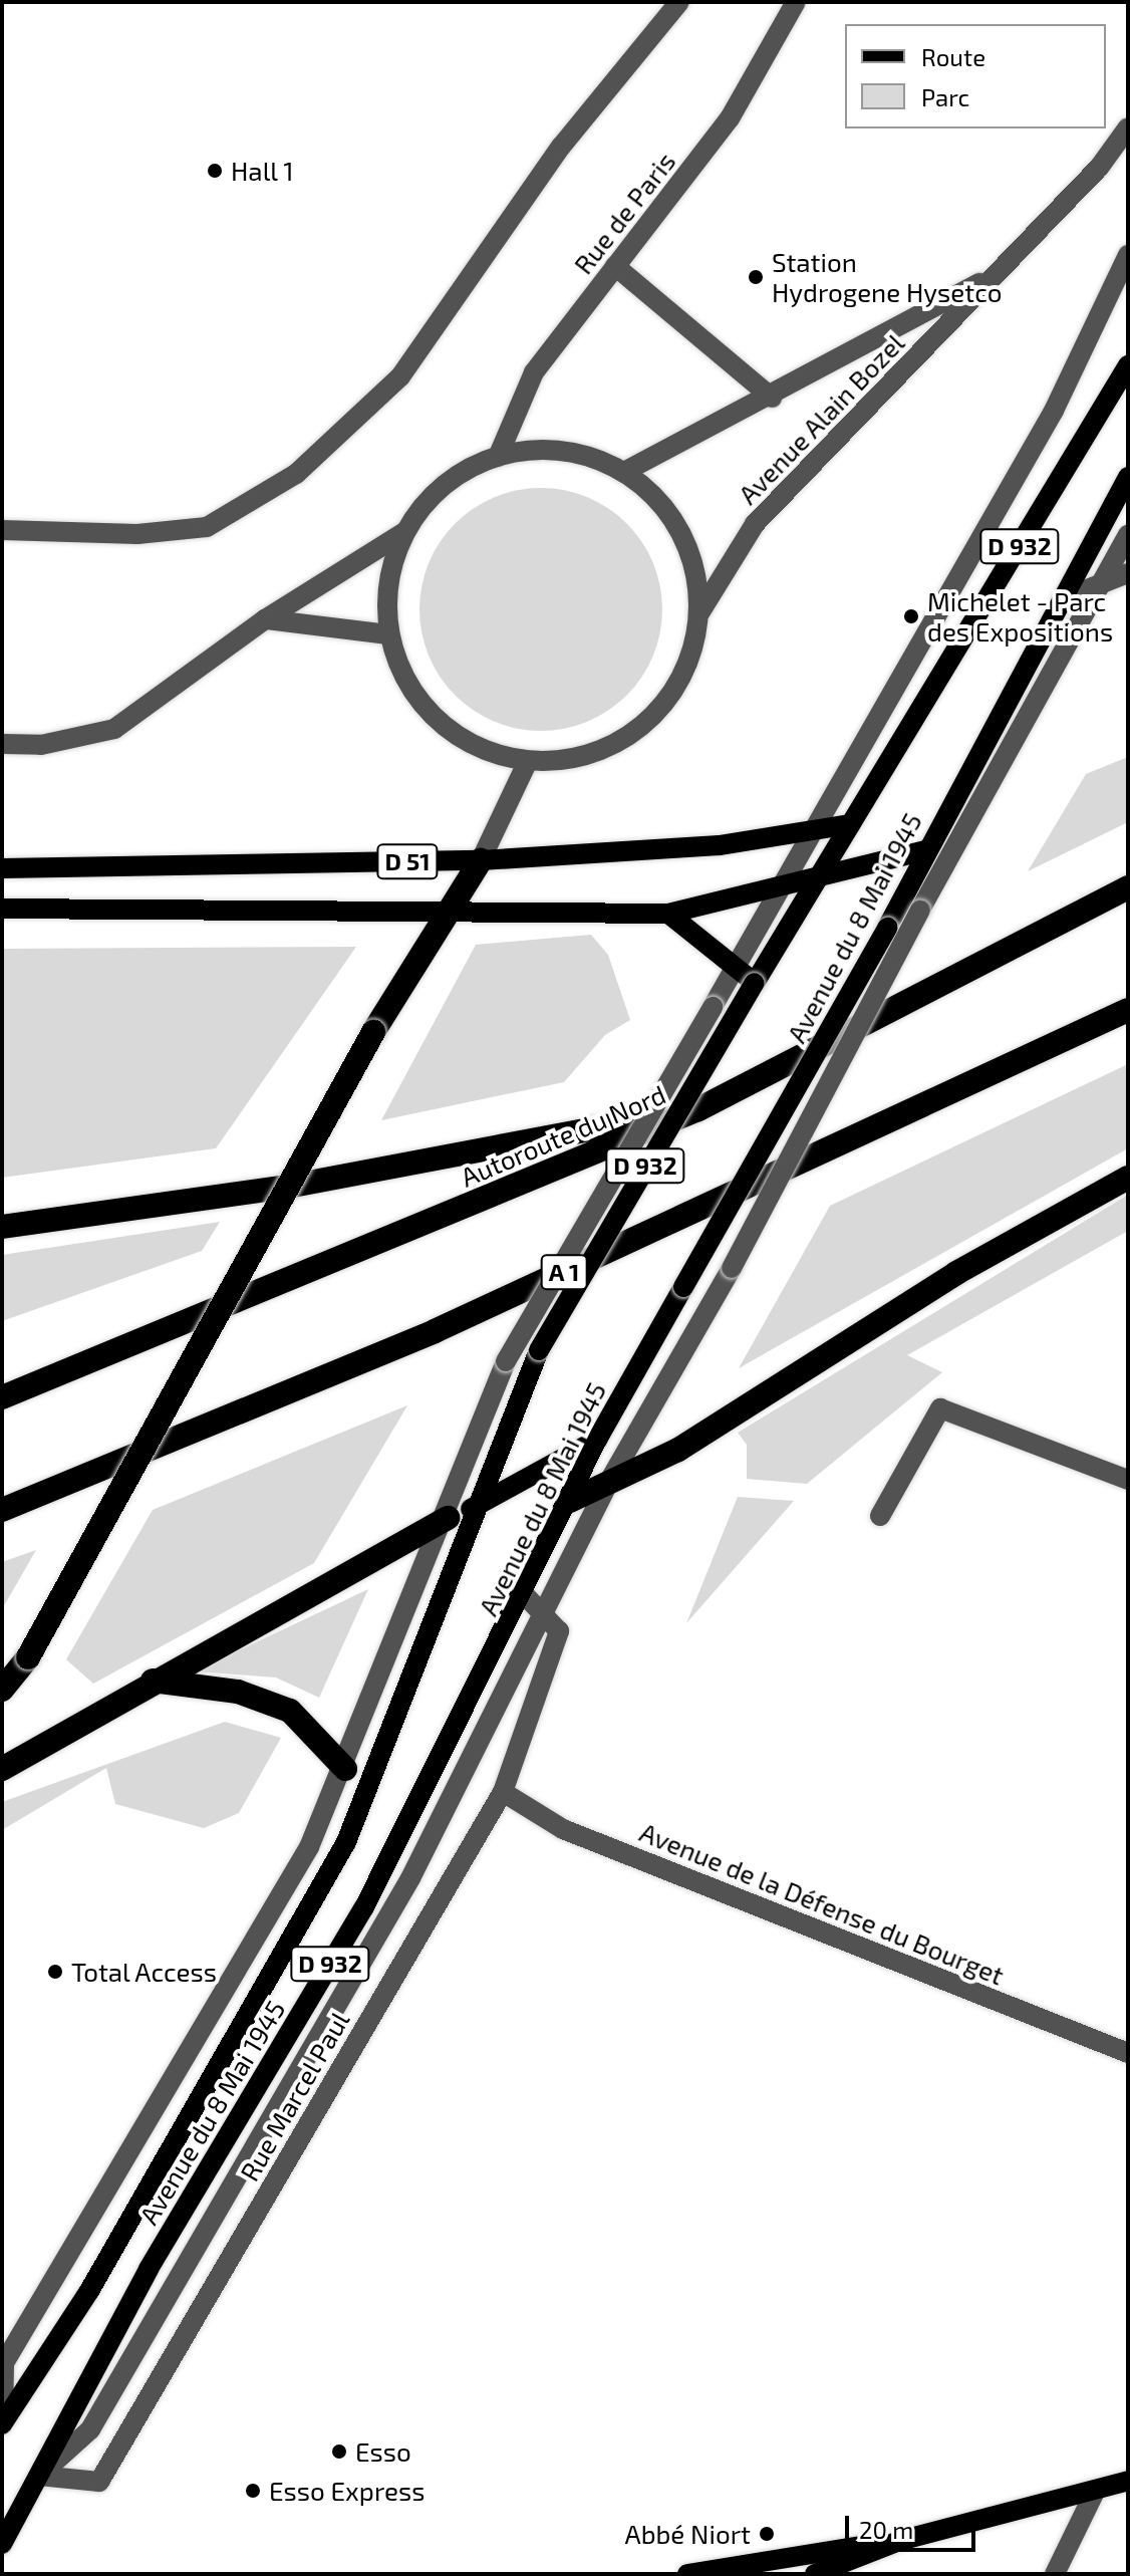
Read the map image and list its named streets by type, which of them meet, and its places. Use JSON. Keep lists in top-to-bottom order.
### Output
{
  "streets": {
    "highway": ["Autoroute du Nord", "A 1"],
    "main road": ["D 932", "D 51", "Avenue du 8 Mai 1945"],
    "street": [
      "Rue de Paris",
      "Avenue Alain Bozel",
      "Avenue de la Défense du Bourget",
      "Rue Marcel Paul"
    ]
  },
  "crossings": [
    ["D 51", "Avenue du 8 Mai 1945"],
    ["Avenue du 8 Mai 1945", "Rue Marcel Paul"],
    ["Avenue de la Défense du Bourget", "Rue Marcel Paul"]
  ],
  "places": [
    "Hall 1",
    "Station Hydrogene Hysetco",
    "Michelet - Parc des Expositions",
    "Total Access",
    "Esso",
    "Esso Express",
    "Abbé Niort"
  ],
  "legend": ["Route", "Parc"],
  "scale_bar": "20 m"
}
